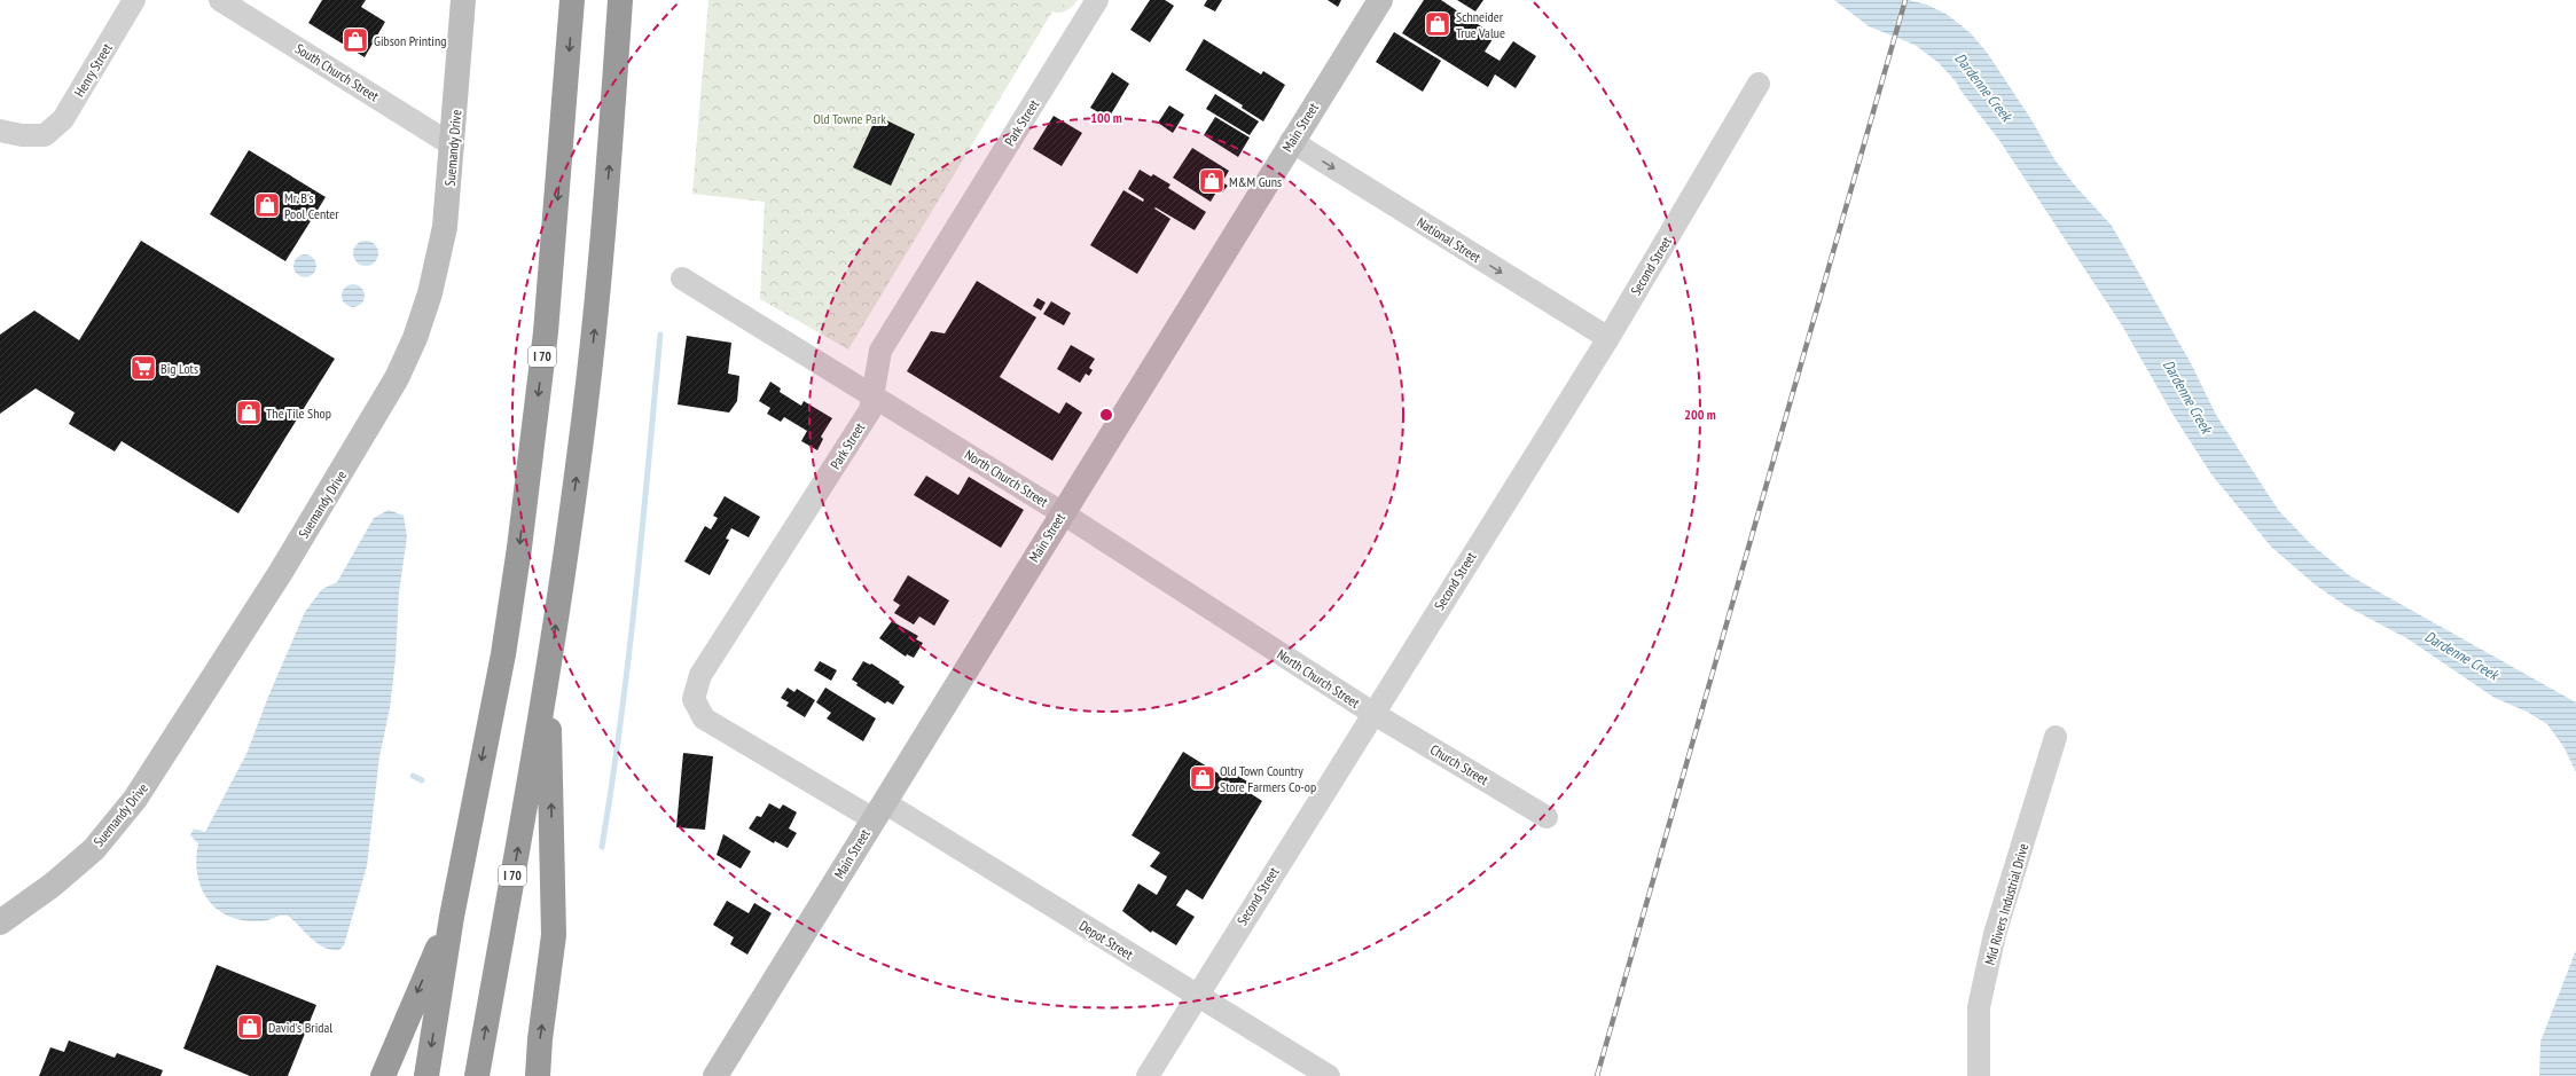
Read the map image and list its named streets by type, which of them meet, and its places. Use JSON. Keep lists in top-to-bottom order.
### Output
{
  "streets": {
    "highway": ["I 70"],
    "street": [
      "Henry Street",
      "South Church Street",
      "Park Street",
      "Main Street",
      "Suemandy Drive",
      "National Street",
      "Second Street",
      "North Church Street",
      "Church Street",
      "Mid Rivers Industrial Drive",
      "Depot Street"
    ]
  },
  "crossings": [
    ["South Church Street", "Suemandy Drive"],
    ["Park Street", "Main Street"],
    ["Park Street", "North Church Street"],
    ["Park Street", "Depot Street"],
    ["Main Street", "National Street"],
    ["Main Street", "North Church Street"],
    ["Main Street", "Depot Street"],
    ["National Street", "Second Street"],
    ["Second Street", "North Church Street"],
    ["Second Street", "Church Street"],
    ["Second Street", "Depot Street"],
    ["North Church Street", "Church Street"]
  ],
  "one_way": ["National Street"],
  "water": ["Dardenne Creek"],
  "parks": ["Old Towne Park"],
  "places": {
    "shop": [
      "Schneider True Value",
      "Gibson Printing",
      "M&M Guns",
      "Mr. B's Pool Center",
      "The Tile Shop",
      "Old Town Country Store Farmers Co-op",
      "David's Bridal"
    ],
    "supermarket": ["Big Lots"]
  },
  "rings": ["100 m", "200 m"]
}
